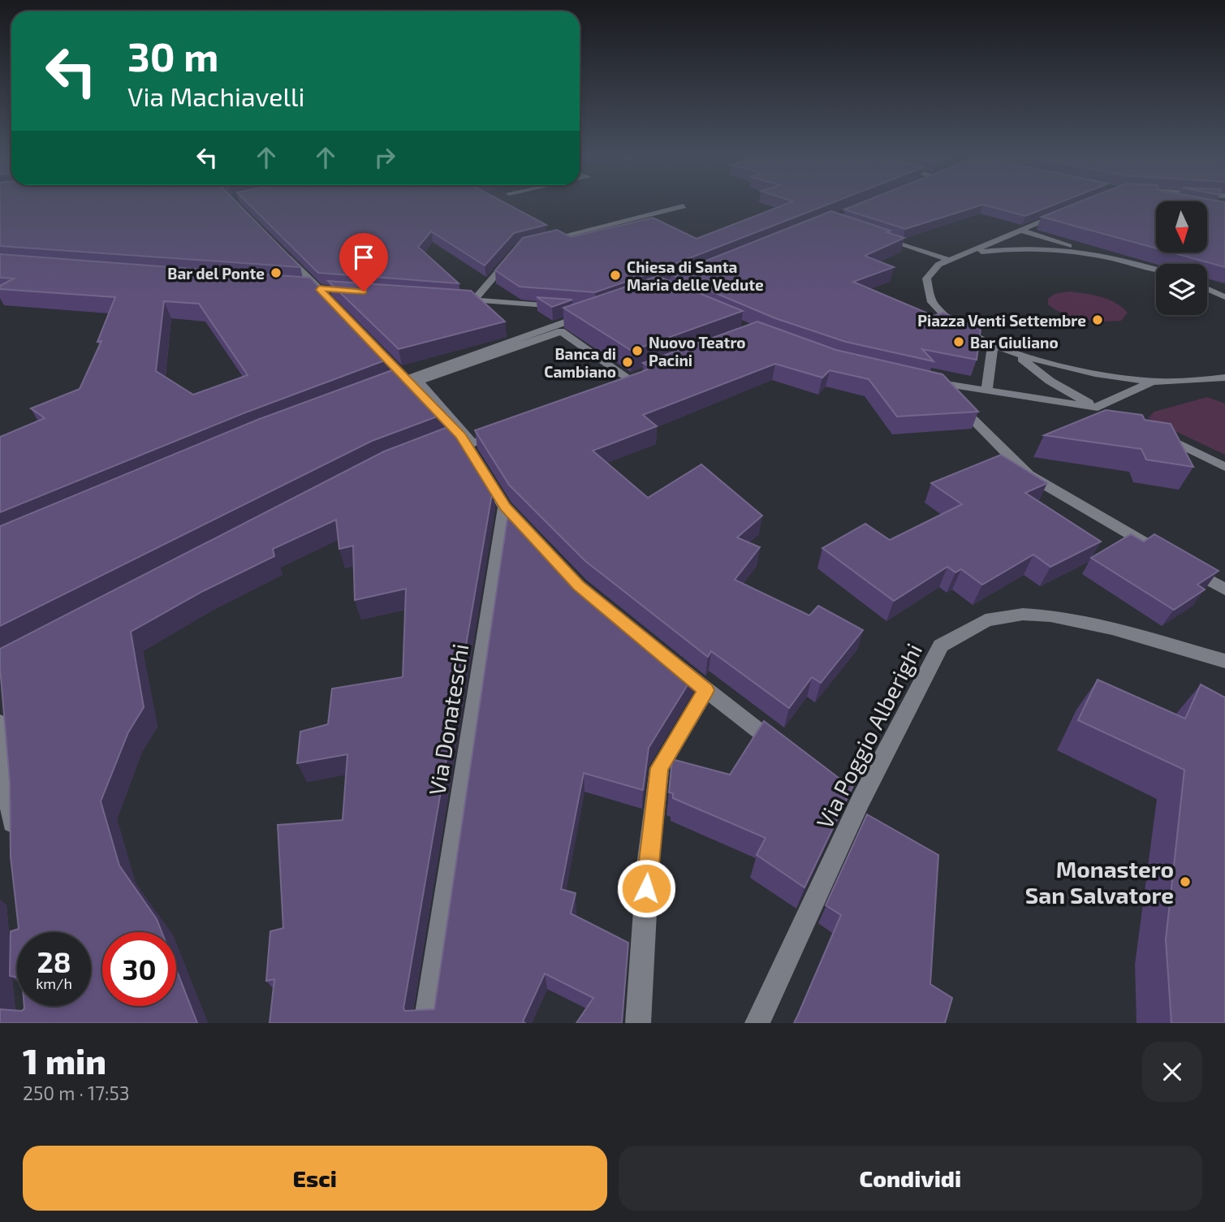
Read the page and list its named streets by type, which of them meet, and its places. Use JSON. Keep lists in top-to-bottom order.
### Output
{
  "streets": {
    "street": ["Via Donateschi", "Via Poggio Alberighi"]
  },
  "places": [
    "Bar del Ponte",
    "Chiesa di Santa Maria delle Vedute",
    "Piazza Venti Settembre",
    "Bar Giuliano",
    "Nuovo Teatro Pacini",
    "Banca di Cambiano",
    "Monastero San Salvatore"
  ],
  "north": "bottom",
  "page": {
    "turn": ["30 m", "Via Machiavelli"],
    "speed": "28 km/h",
    "limit": "30",
    "heading": ["1 min", "250 m · 17:53"],
    "buttons": ["Esci", "Condividi"]
  }
}
